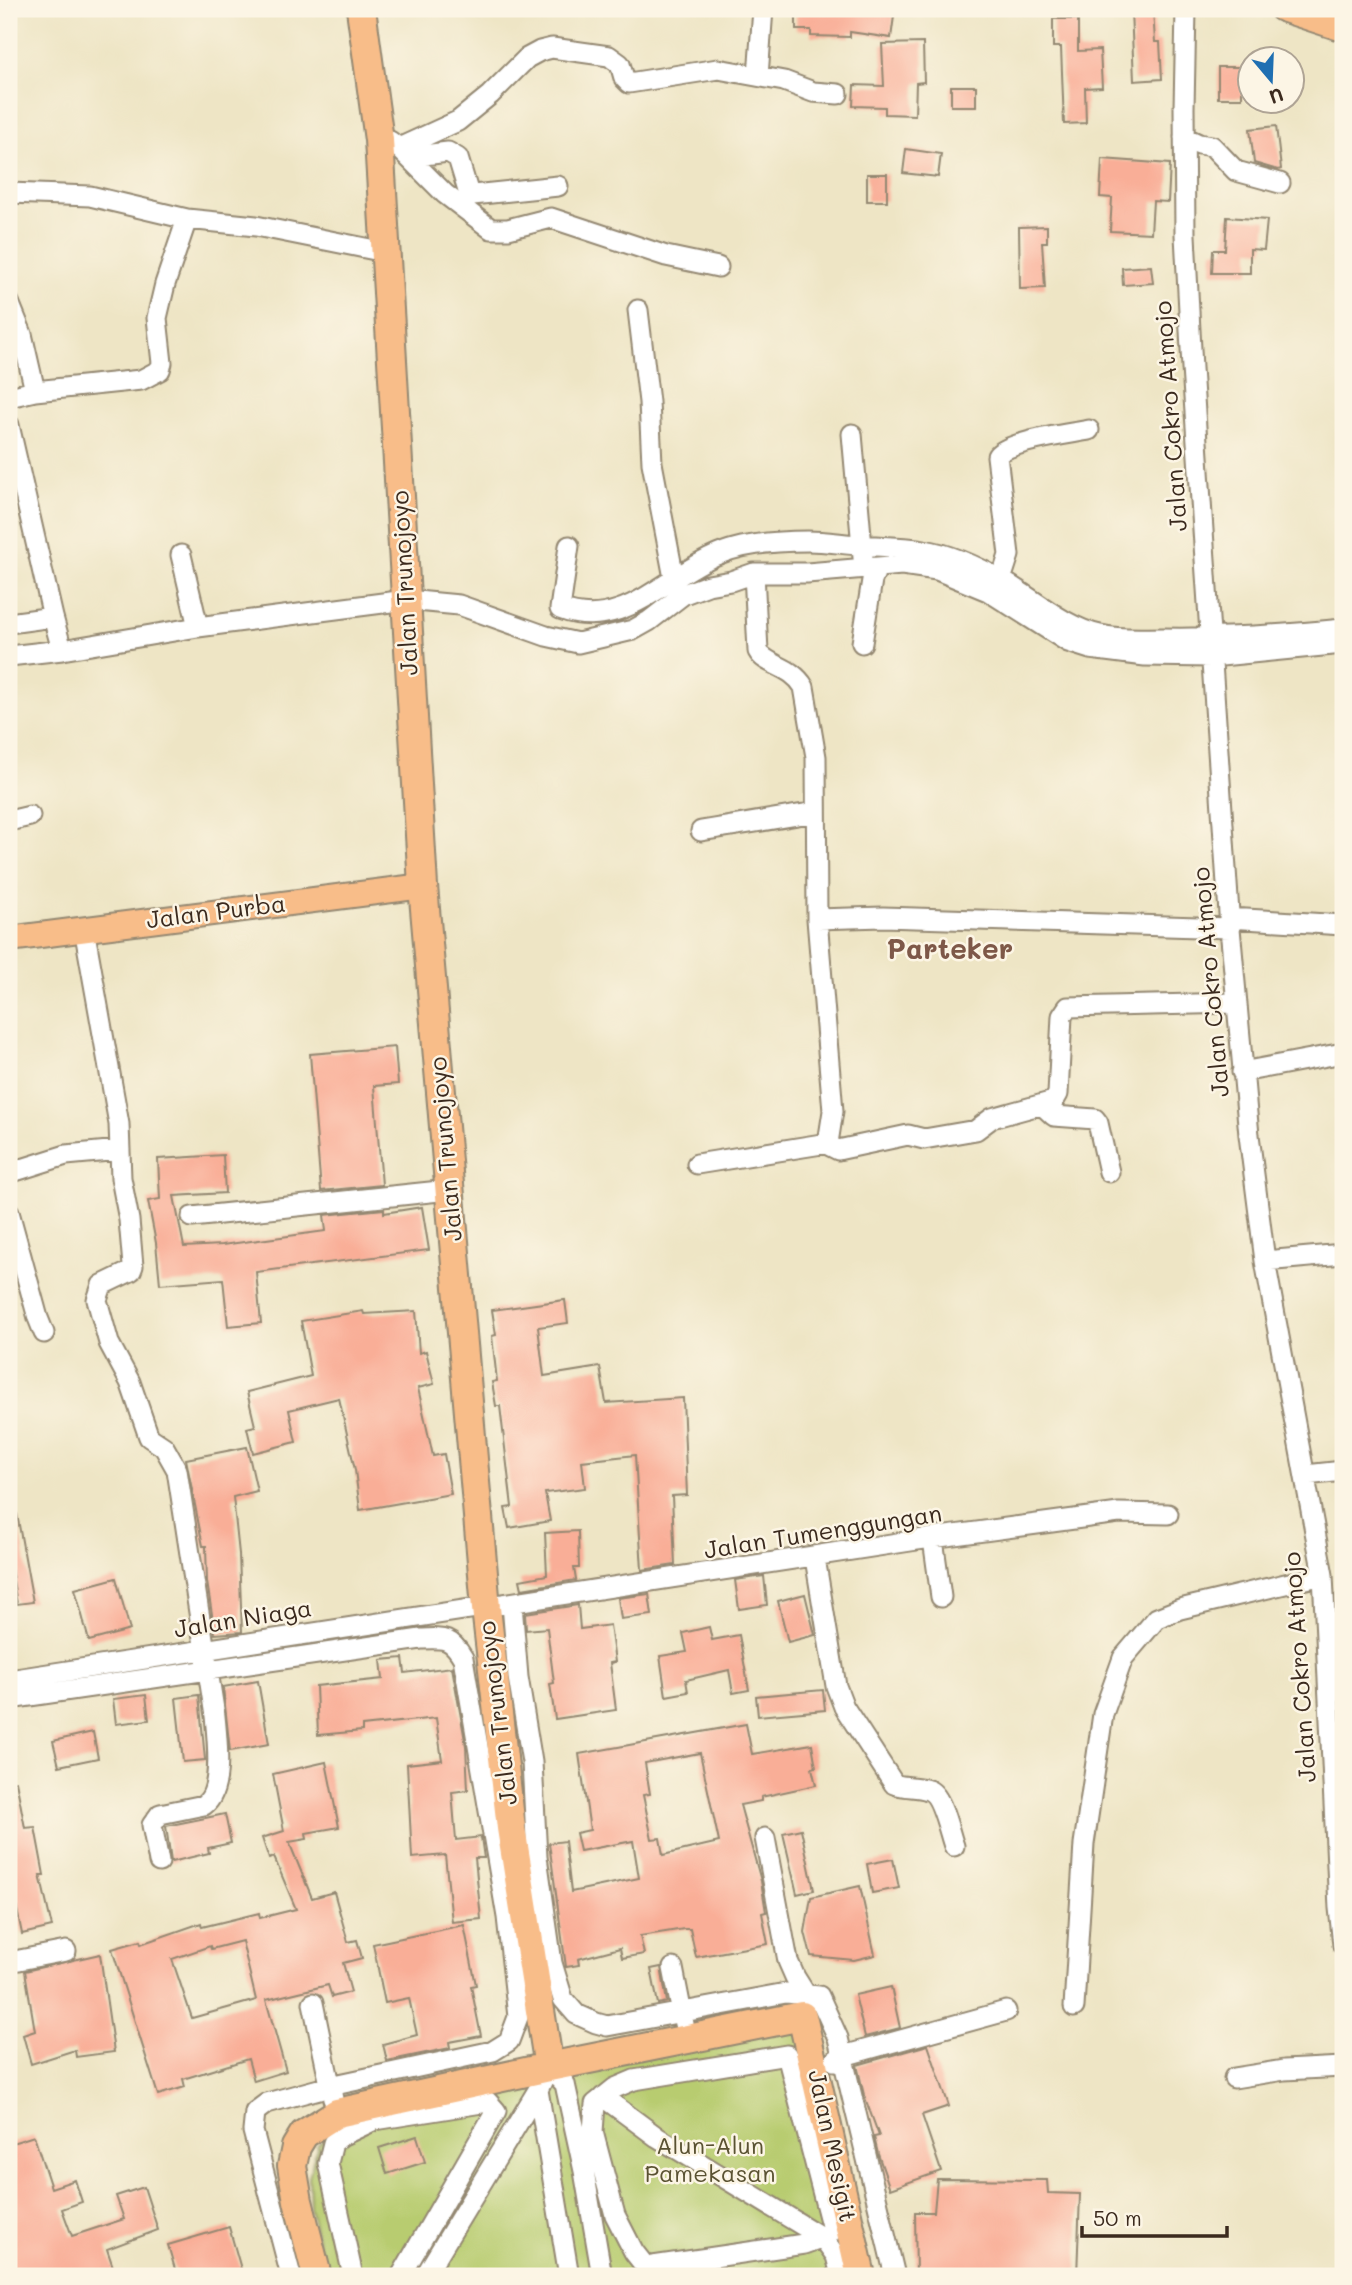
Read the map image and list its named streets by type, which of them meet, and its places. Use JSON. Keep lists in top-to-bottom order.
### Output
{
  "streets": {
    "highway": ["Jalan Trunojoyo", "Jalan Mesigit"],
    "main road": ["Jalan Purba"],
    "street": ["Jalan Cokro Atmojo", "Jalan Tumenggungan", "Jalan Niaga"]
  },
  "crossings": [
    ["Jalan Trunojoyo", "Jalan Purba"],
    ["Jalan Trunojoyo", "Jalan Tumenggungan"],
    ["Jalan Trunojoyo", "Jalan Niaga"],
    ["Jalan Tumenggungan", "Jalan Niaga"]
  ],
  "districts": ["Parteker"],
  "parks": ["Alun-Alun Pamekasan"],
  "scale_bar": "50 m",
  "north": "bottom"
}
